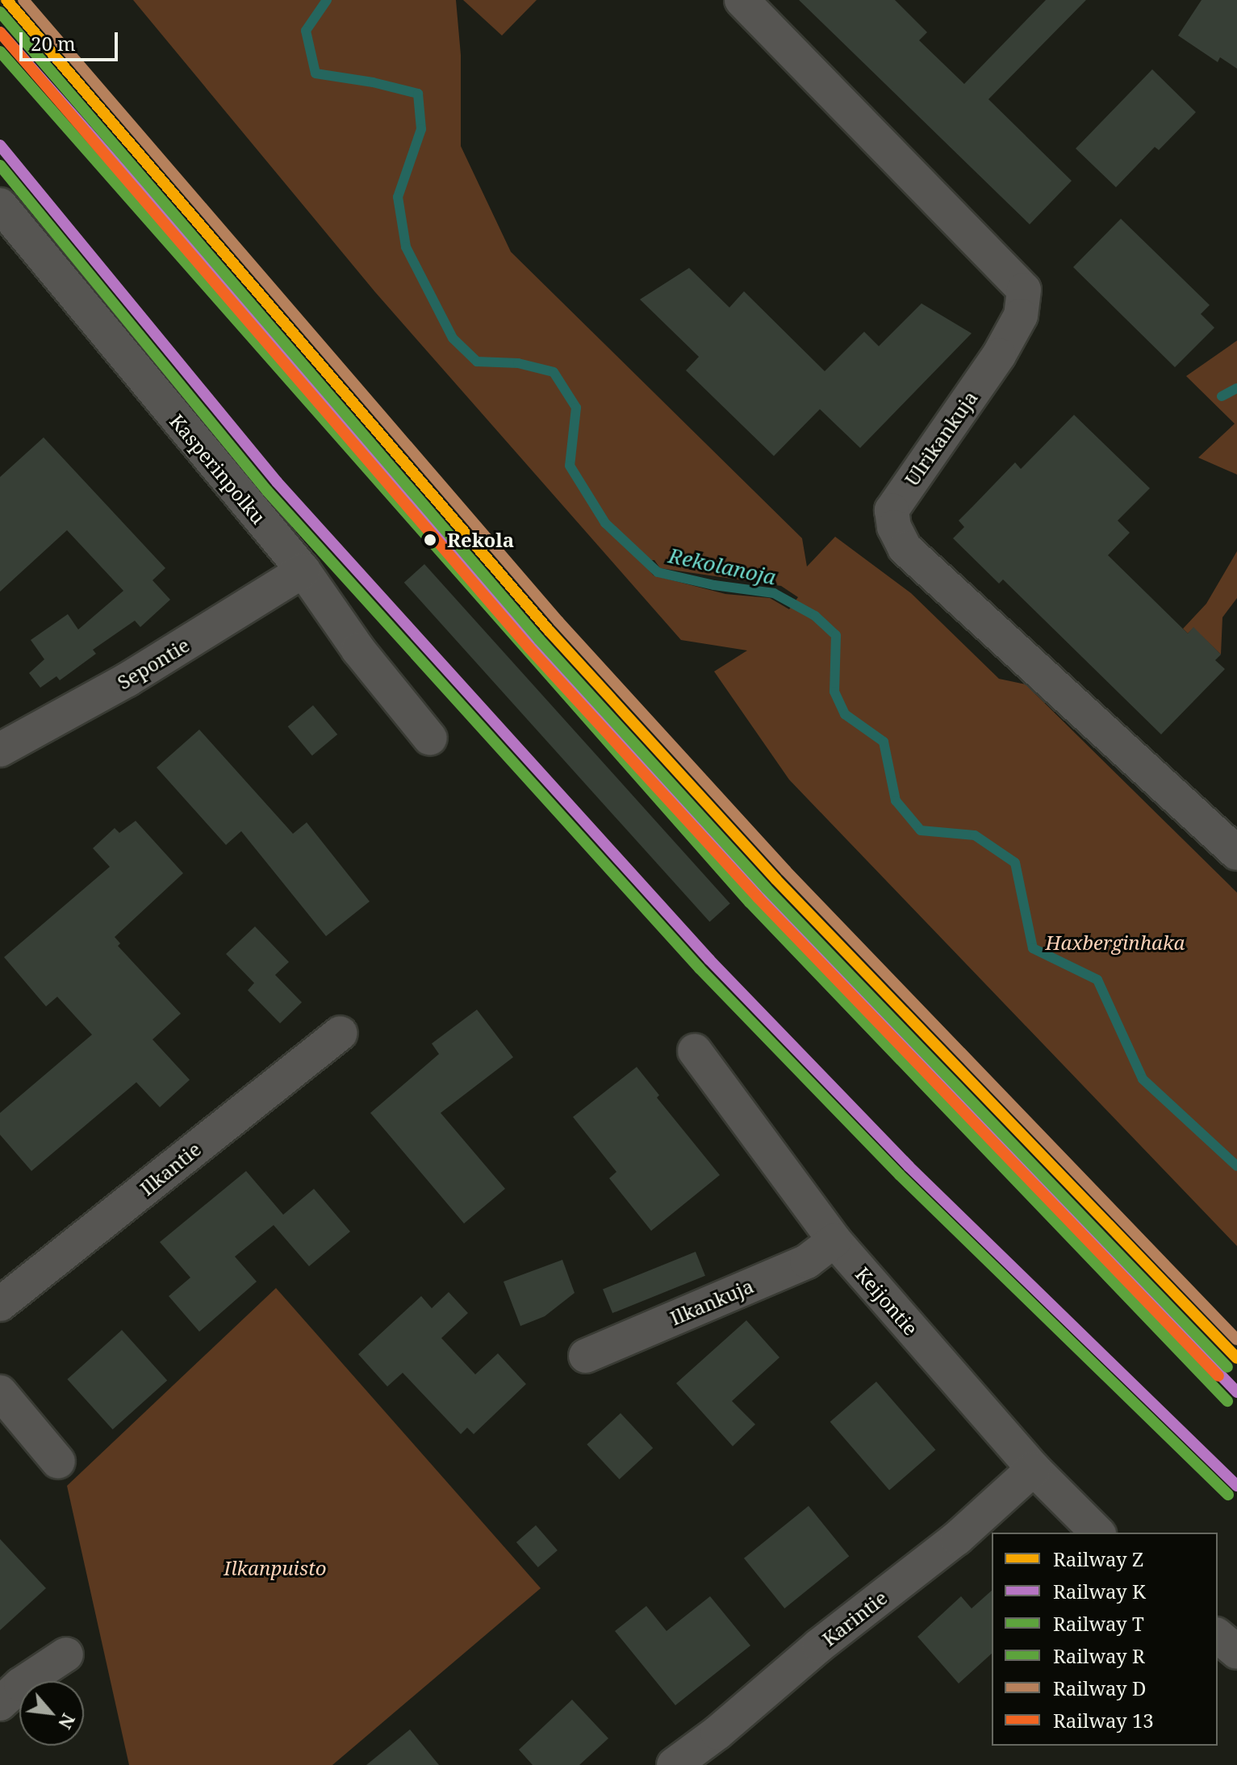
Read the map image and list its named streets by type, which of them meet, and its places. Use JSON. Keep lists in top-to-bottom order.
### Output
{
  "streets": {
    "street": [
      "Ulrikankuja",
      "Kasperinpolku",
      "Sepontie",
      "Ilkantie",
      "Keijontie",
      "Ilkankuja",
      "Karintie"
    ]
  },
  "crossings": [
    ["Kasperinpolku", "Sepontie"],
    ["Keijontie", "Ilkankuja"],
    ["Keijontie", "Karintie"]
  ],
  "water": ["Rekolanoja"],
  "parks": ["Haxberginhaka", "Ilkanpuisto"],
  "places": ["Rekola"],
  "lines": [
    "rail line Z",
    "rail line D",
    "rail line R",
    "rail line K",
    "rail line 13",
    "rail line T"
  ],
  "legend": [
    "Railway Z",
    "Railway K",
    "Railway T",
    "Railway R",
    "Railway D",
    "Railway 13"
  ],
  "scale_bar": "20 m",
  "north": "bottom right"
}
